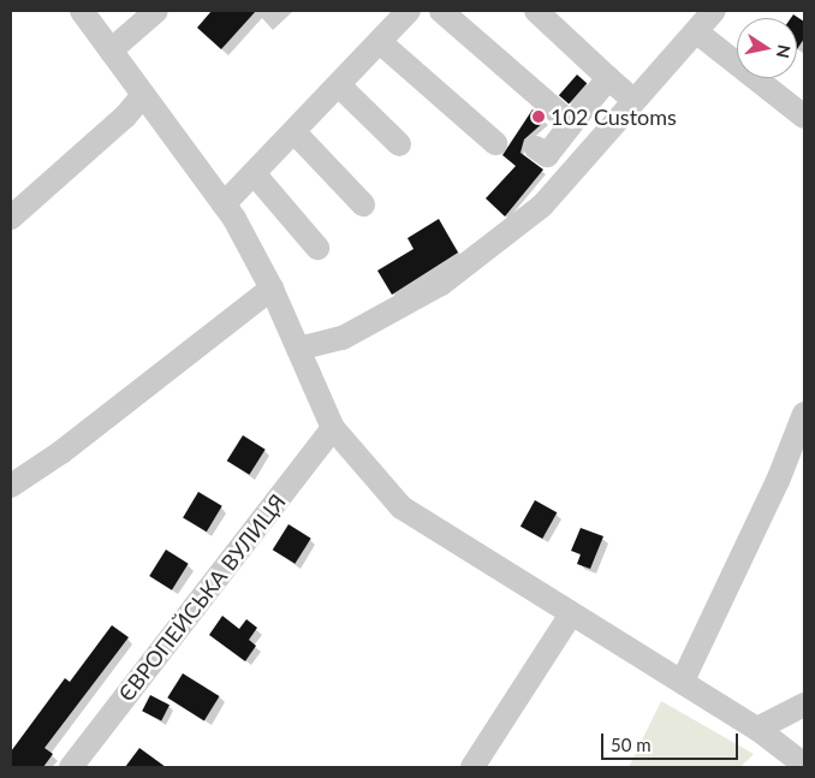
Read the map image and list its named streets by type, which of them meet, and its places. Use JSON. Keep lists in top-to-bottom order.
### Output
{
  "streets": {
    "street": ["ЄВРОПЕЙСЬКА ВУЛИЦЯ"]
  },
  "places": ["102 Customs"],
  "scale_bar": "50 m",
  "north": "right"
}
